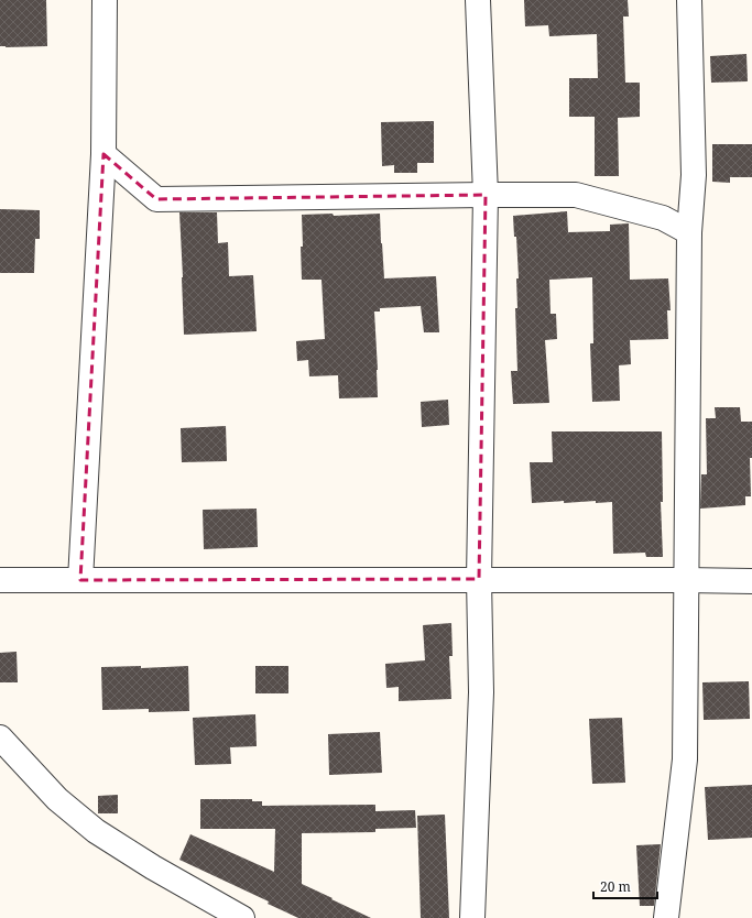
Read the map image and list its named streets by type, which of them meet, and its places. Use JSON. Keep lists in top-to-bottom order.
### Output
{
  "scale_bar": "20 m"
}
